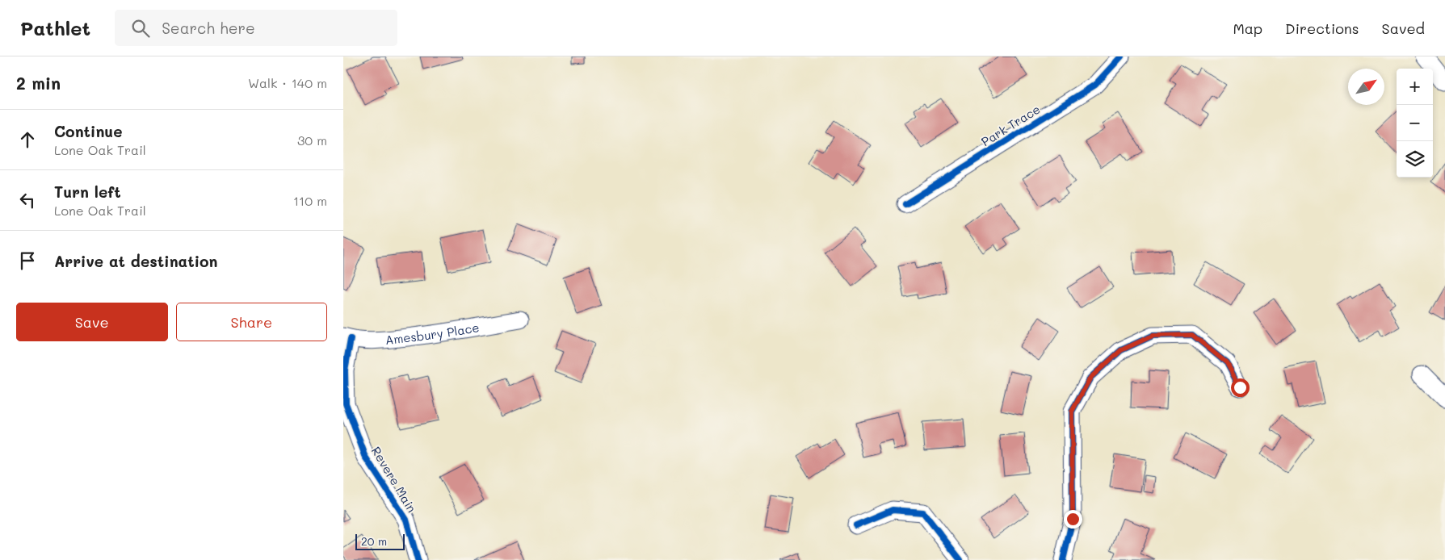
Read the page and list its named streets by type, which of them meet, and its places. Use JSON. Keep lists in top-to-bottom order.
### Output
{
  "streets": {
    "street": ["Park Trace", "Amesbury Place", "Revere Main"]
  },
  "crossings": [
    ["Amesbury Place", "Revere Main"]
  ],
  "scale_bar": "20 m",
  "north": "top right",
  "page": {
    "header": "Pathlet",
    "search": "Search here",
    "nav": ["Map", "Directions", "Saved"],
    "heading": ["2 min", "Walk · 140 m"],
    "map_buttons": ["+", "−"],
    "list": [
      ["Continue", "Lone Oak Trail", "30 m"],
      ["Turn left", "Lone Oak Trail", "110 m"],
      "Arrive at destination"
    ],
    "buttons": ["Save", "Share"],
    "scale": "20 m"
  }
}
